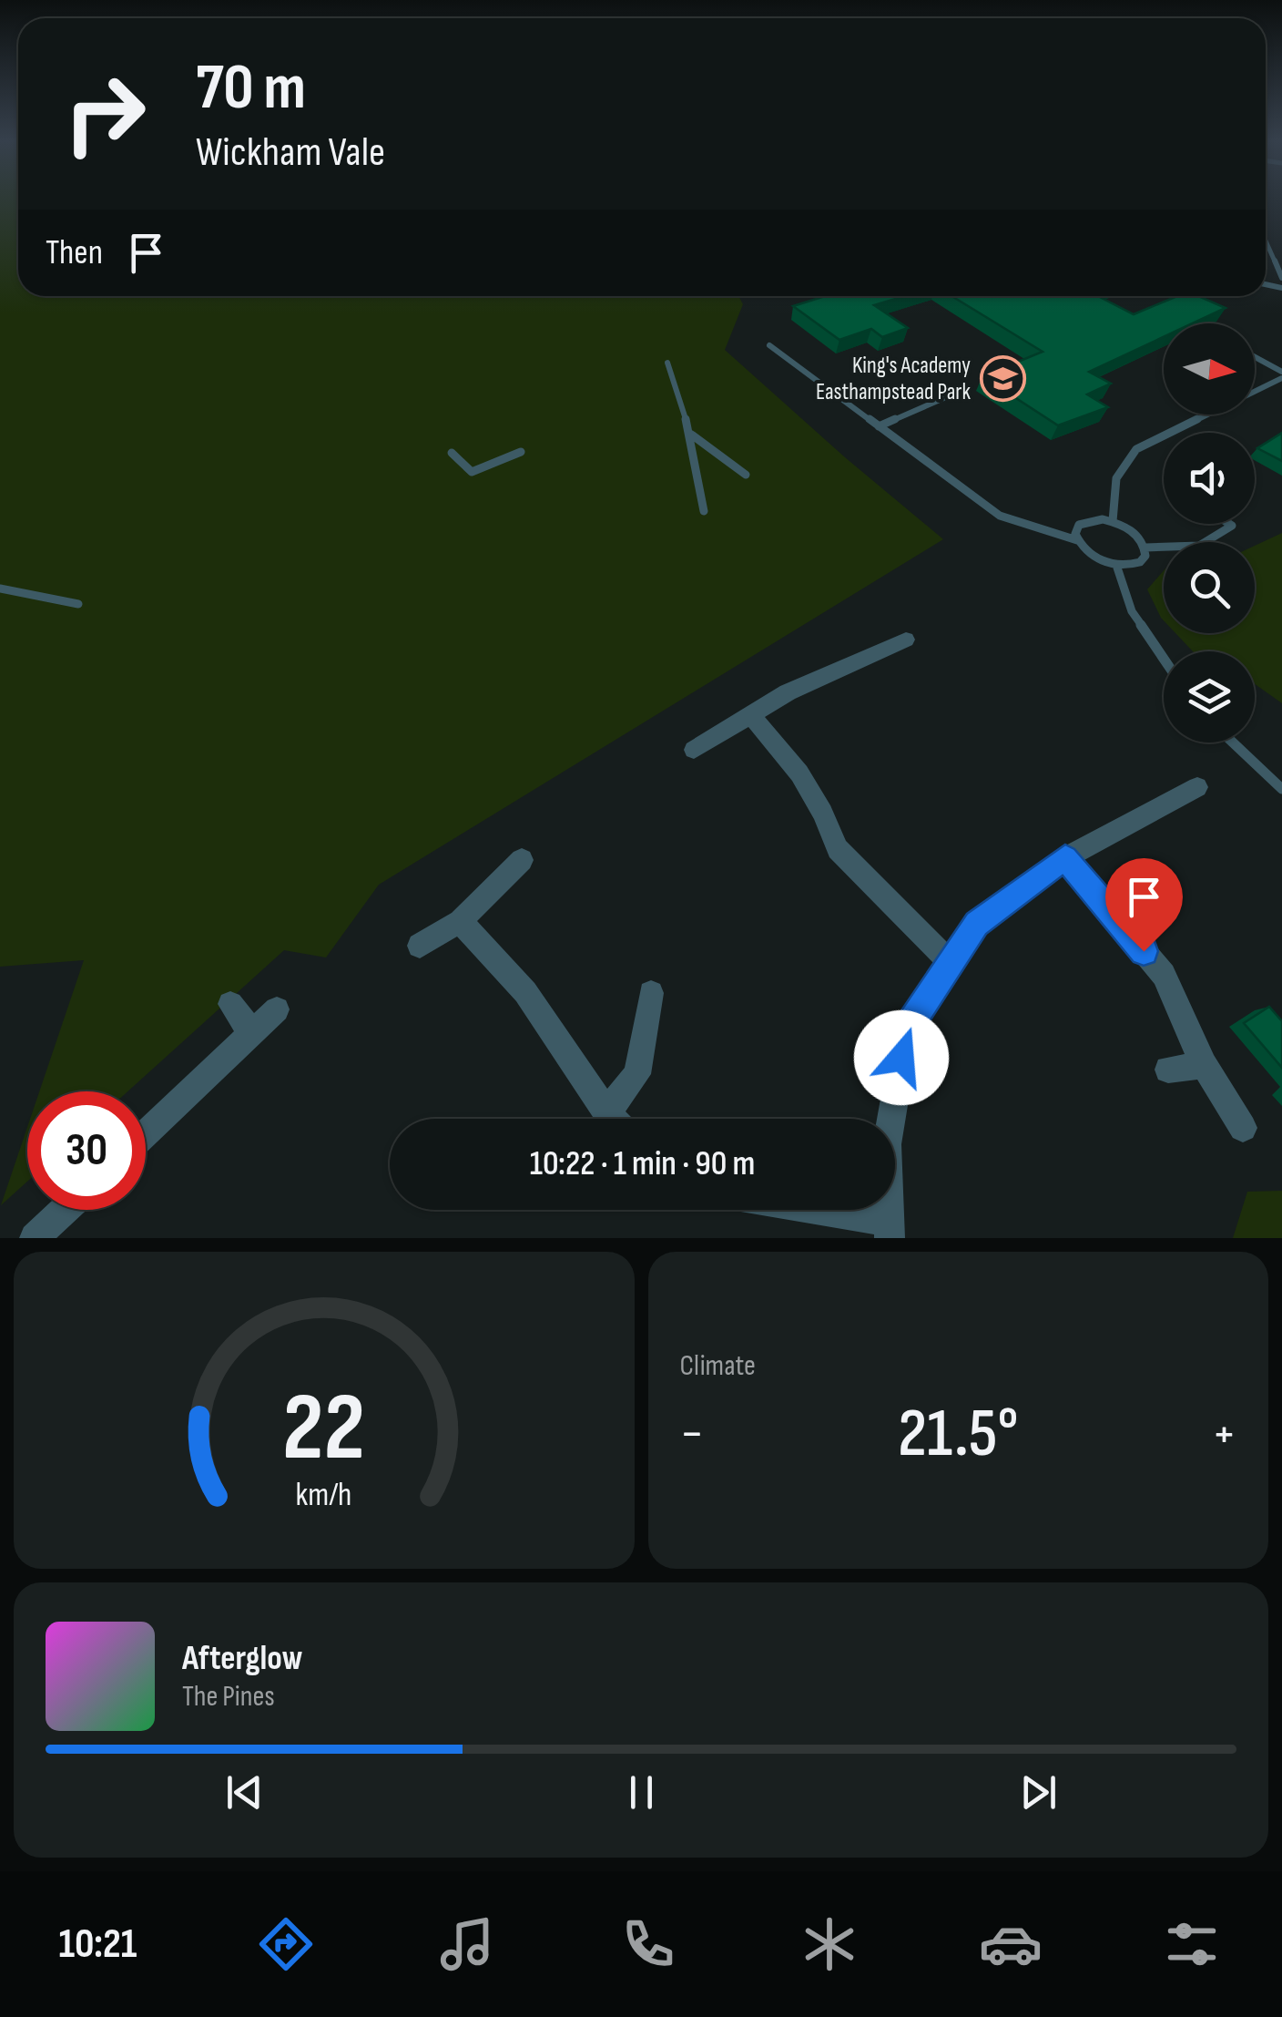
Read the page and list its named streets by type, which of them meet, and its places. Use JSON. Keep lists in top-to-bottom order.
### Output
{
  "places": {
    "school or university": ["King's Academy Easthampstead Park"]
  },
  "north": "right",
  "page": {
    "turn": ["70 m", "Wickham Vale"],
    "then": "Then",
    "limit": "30",
    "trip": "10:22 · 1 min · 90 m",
    "tile": "Climate",
    "heat": ["−", "21.5°", "+"],
    "song": ["Afterglow", "The Pines"],
    "tabs": "10:21",
    "gauge": ["22", "km/h"]
  }
}
